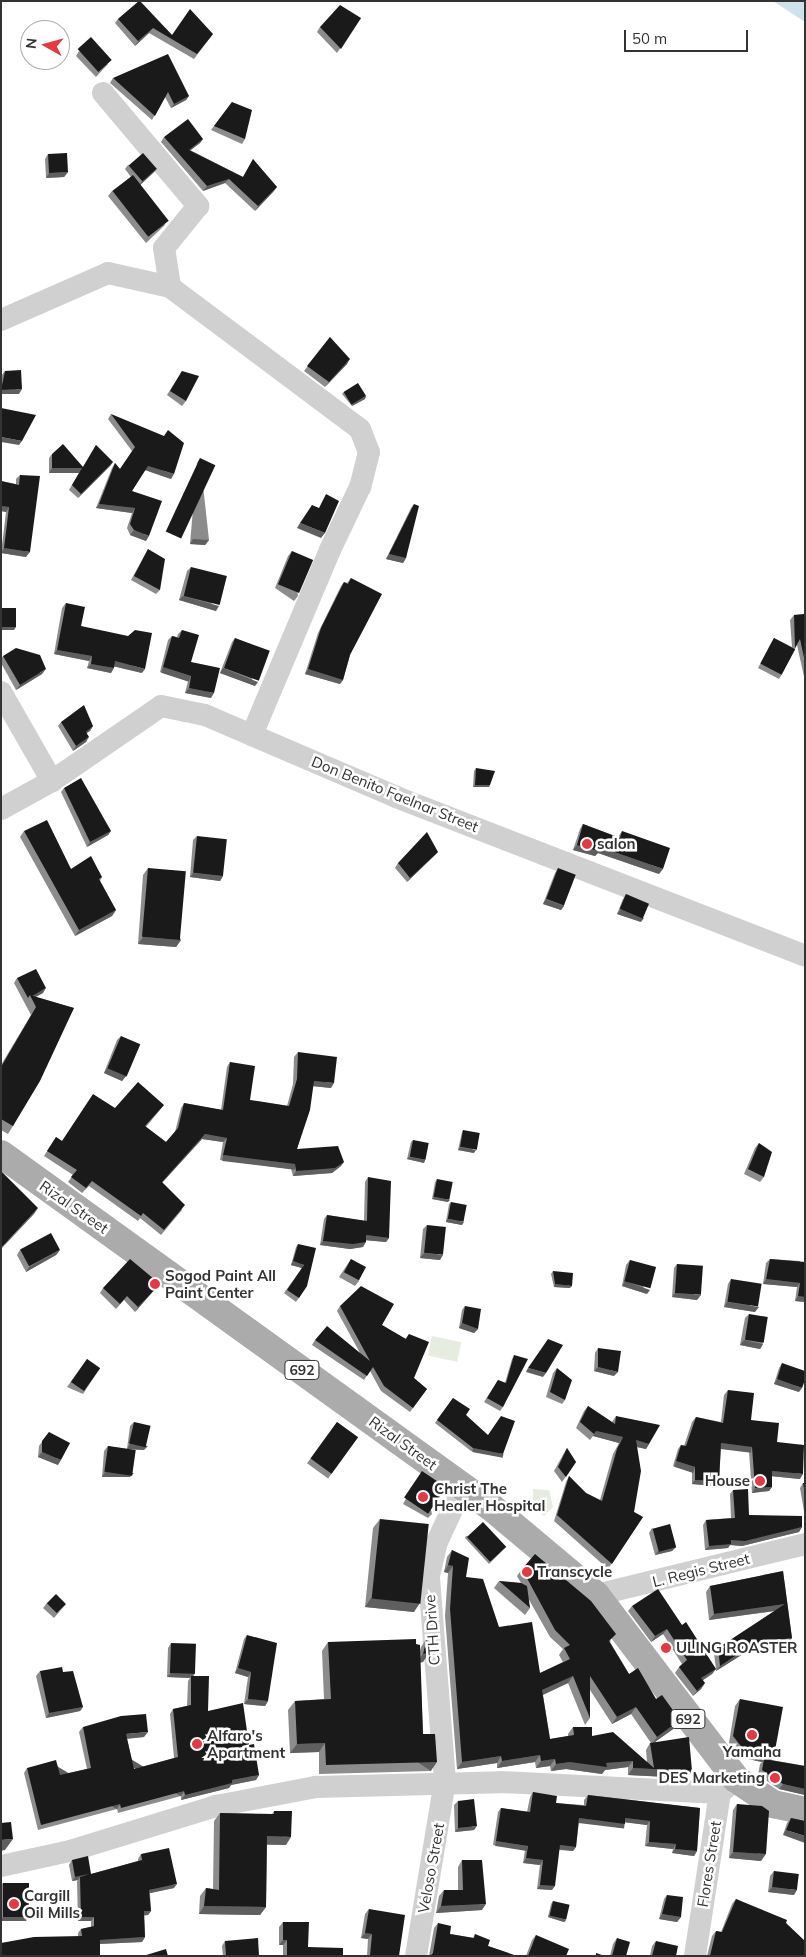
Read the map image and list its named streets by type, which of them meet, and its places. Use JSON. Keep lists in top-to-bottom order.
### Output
{
  "streets": {
    "main road": ["Rizal Street", "692"],
    "street": [
      "Don Benito Faelnar Street",
      "L. Regis Street",
      "CTH Drive",
      "Flores Street",
      "Veloso Street"
    ]
  },
  "crossings": [
    ["Rizal Street", "L. Regis Street"],
    ["Rizal Street", "CTH Drive"],
    ["Rizal Street", "Flores Street"],
    ["CTH Drive", "Veloso Street"]
  ],
  "places": [
    "salon",
    "Sogod Paint All Paint Center",
    "House",
    "Christ The Healer Hospital",
    "Transcycle",
    "ULING ROASTER",
    "Yamaha",
    "Alfaro's Apartment",
    "DES Marketing",
    "Cargill Oil Mills"
  ],
  "scale_bar": "50 m",
  "north": "left"
}
